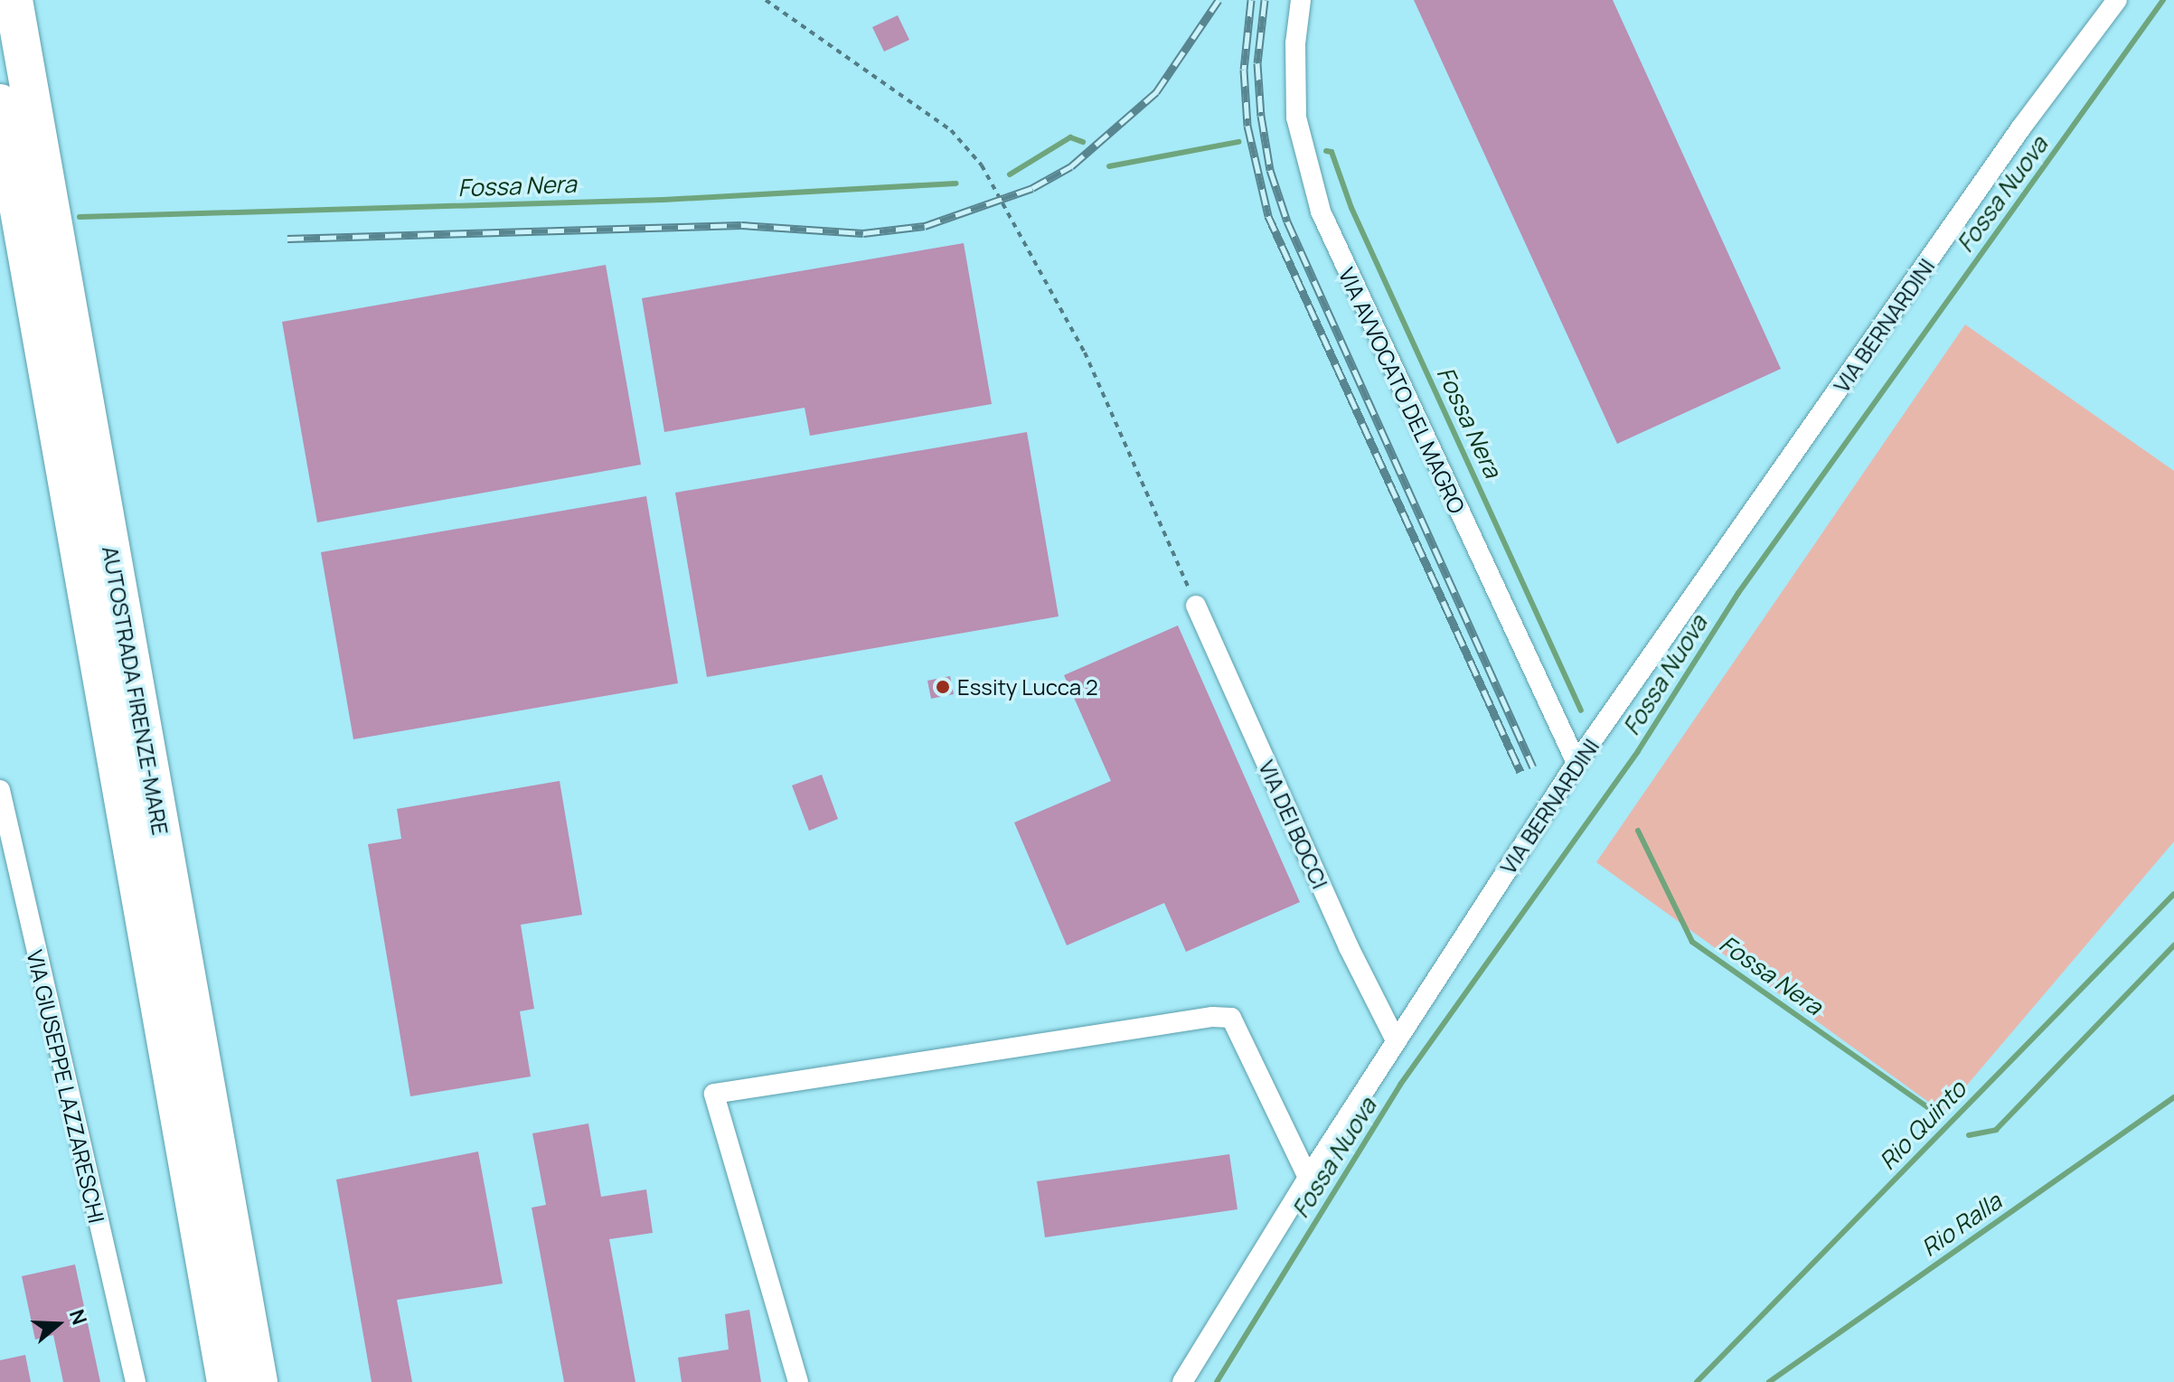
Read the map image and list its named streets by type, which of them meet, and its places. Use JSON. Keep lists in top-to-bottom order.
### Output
{
  "streets": {
    "highway": ["AUTOSTRADA FIRENZE-MARE"],
    "street": [
      "VIA BERNARDINI",
      "VIA AVVOCATO DEL MAGRO",
      "VIA DEI BOCCI",
      "VIA GIUSEPPE LAZZARESCHI"
    ]
  },
  "crossings": [
    ["VIA BERNARDINI", "VIA AVVOCATO DEL MAGRO"],
    ["VIA BERNARDINI", "VIA DEI BOCCI"]
  ],
  "water": [
    "Fossa Nera",
    "Fossa Nuova",
    "Rio Quinto",
    "Rio Ralla"
  ],
  "places": ["Essity Lucca 2"],
  "north": "right"
}
